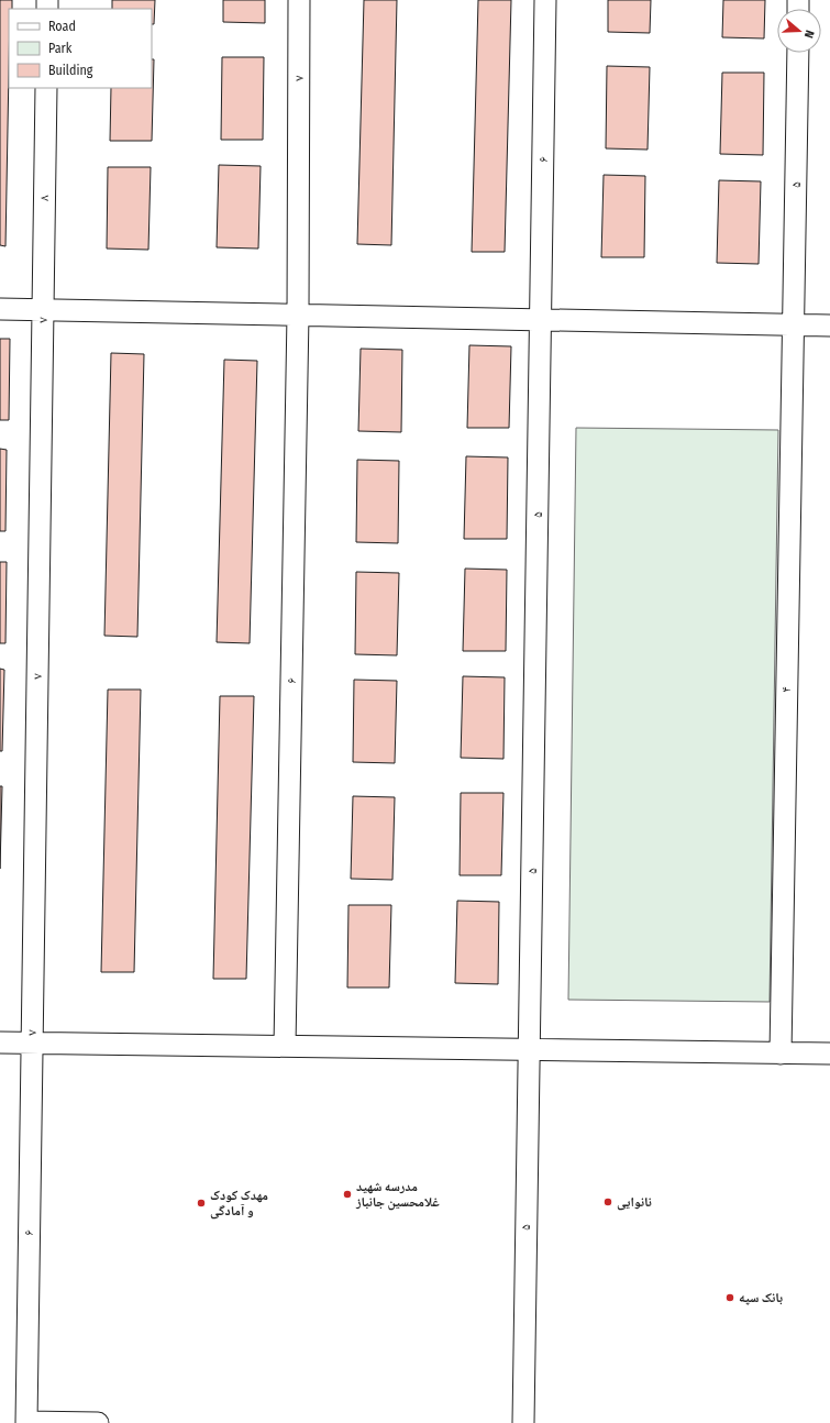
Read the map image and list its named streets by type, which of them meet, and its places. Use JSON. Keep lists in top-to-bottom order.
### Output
{
  "streets": {
    "street": [
      "۷",
      "۶",
      "۵",
      "۸",
      "۴"
    ]
  },
  "crossings": [
    ["۷", "۶"],
    ["۷", "۸"],
    ["۶", "۵"],
    ["۵", "۴"]
  ],
  "places": [
    "مدرسه شهید غلامحسین جانباز",
    "نانوایی",
    "مهدک کودک و آمادگی",
    "بانک سپه"
  ],
  "legend": ["Road", "Park", "Building"],
  "north": "right"
}
